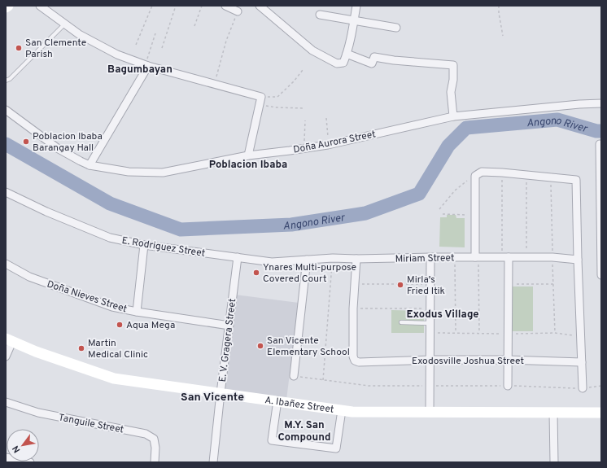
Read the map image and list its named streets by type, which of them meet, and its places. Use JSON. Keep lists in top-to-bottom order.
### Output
{
  "streets": {
    "street": [
      "Doña Aurora Street",
      "E. Rodriguez Street",
      "Miriam Street",
      "Doña Nieves Street",
      "E. V. Gragera Street",
      "Exodosville Joshua Street",
      "A. Ibañez Street",
      "Tanguile Street"
    ]
  },
  "crossings": [
    ["E. Rodriguez Street", "Miriam Street"],
    ["E. Rodriguez Street", "E. V. Gragera Street"],
    ["Doña Nieves Street", "E. V. Gragera Street"],
    ["E. V. Gragera Street", "A. Ibañez Street"]
  ],
  "districts": [
    "Bagumbayan",
    "Poblacion Ibaba",
    "Exodus Village",
    "San Vicente",
    "M.Y. San Compound"
  ],
  "water": ["Angono River"],
  "places": [
    "San Clemente Parish",
    "Poblacion Ibaba Barangay Hall",
    "Ynares Multi-purpose Covered Court",
    "Mirla's Fried Itik",
    "Aqua Mega",
    "San Vicente Elementary School",
    "Martin Medical Clinic"
  ],
  "north": "bottom left"
}
